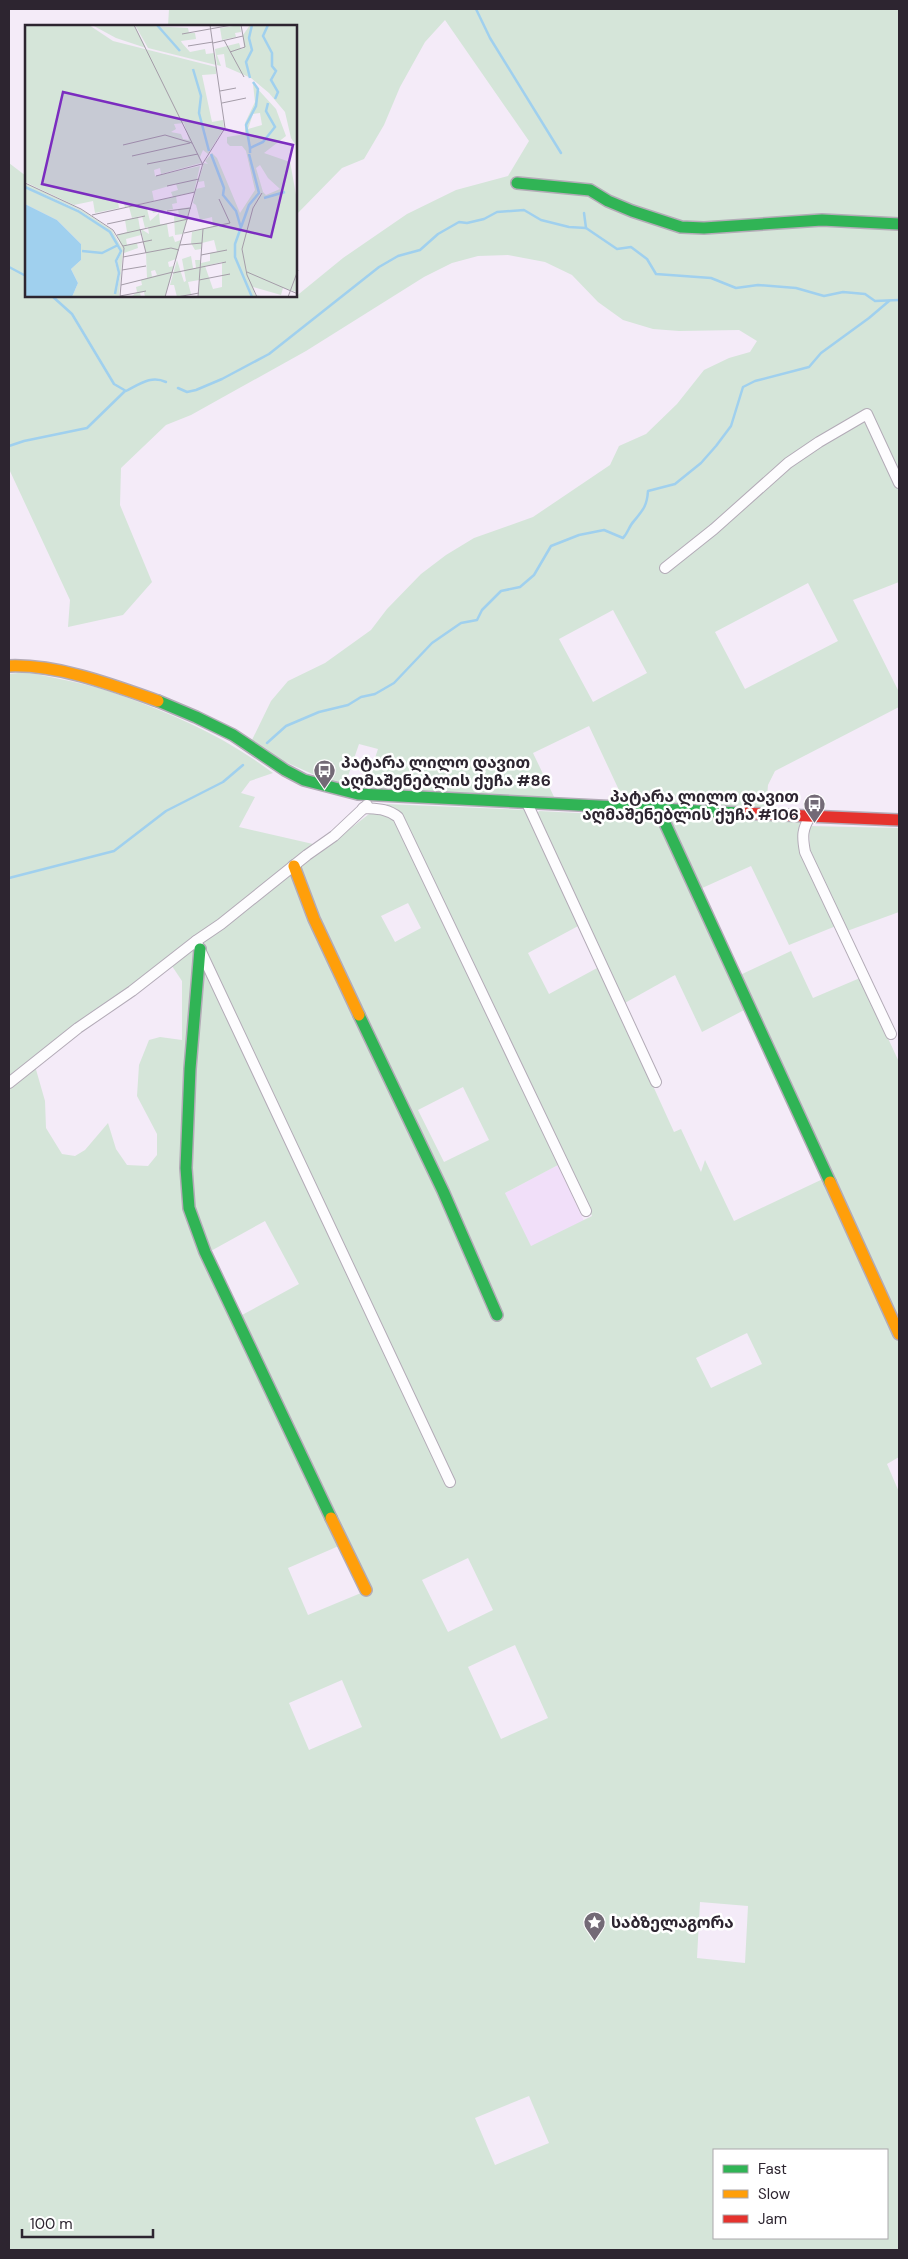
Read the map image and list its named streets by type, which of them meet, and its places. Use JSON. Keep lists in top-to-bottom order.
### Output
{
  "places": {
    "bus stop": ["პატარა ლილო დავით აღმაშენებლის ქუჩა #86", "პატარა ლილო დავით აღმაშენებლის ქუჩა #106"],
    "place": ["საბზელაგორა"]
  },
  "legend": ["Fast", "Slow", "Jam"],
  "scale_bar": "100 m"
}
